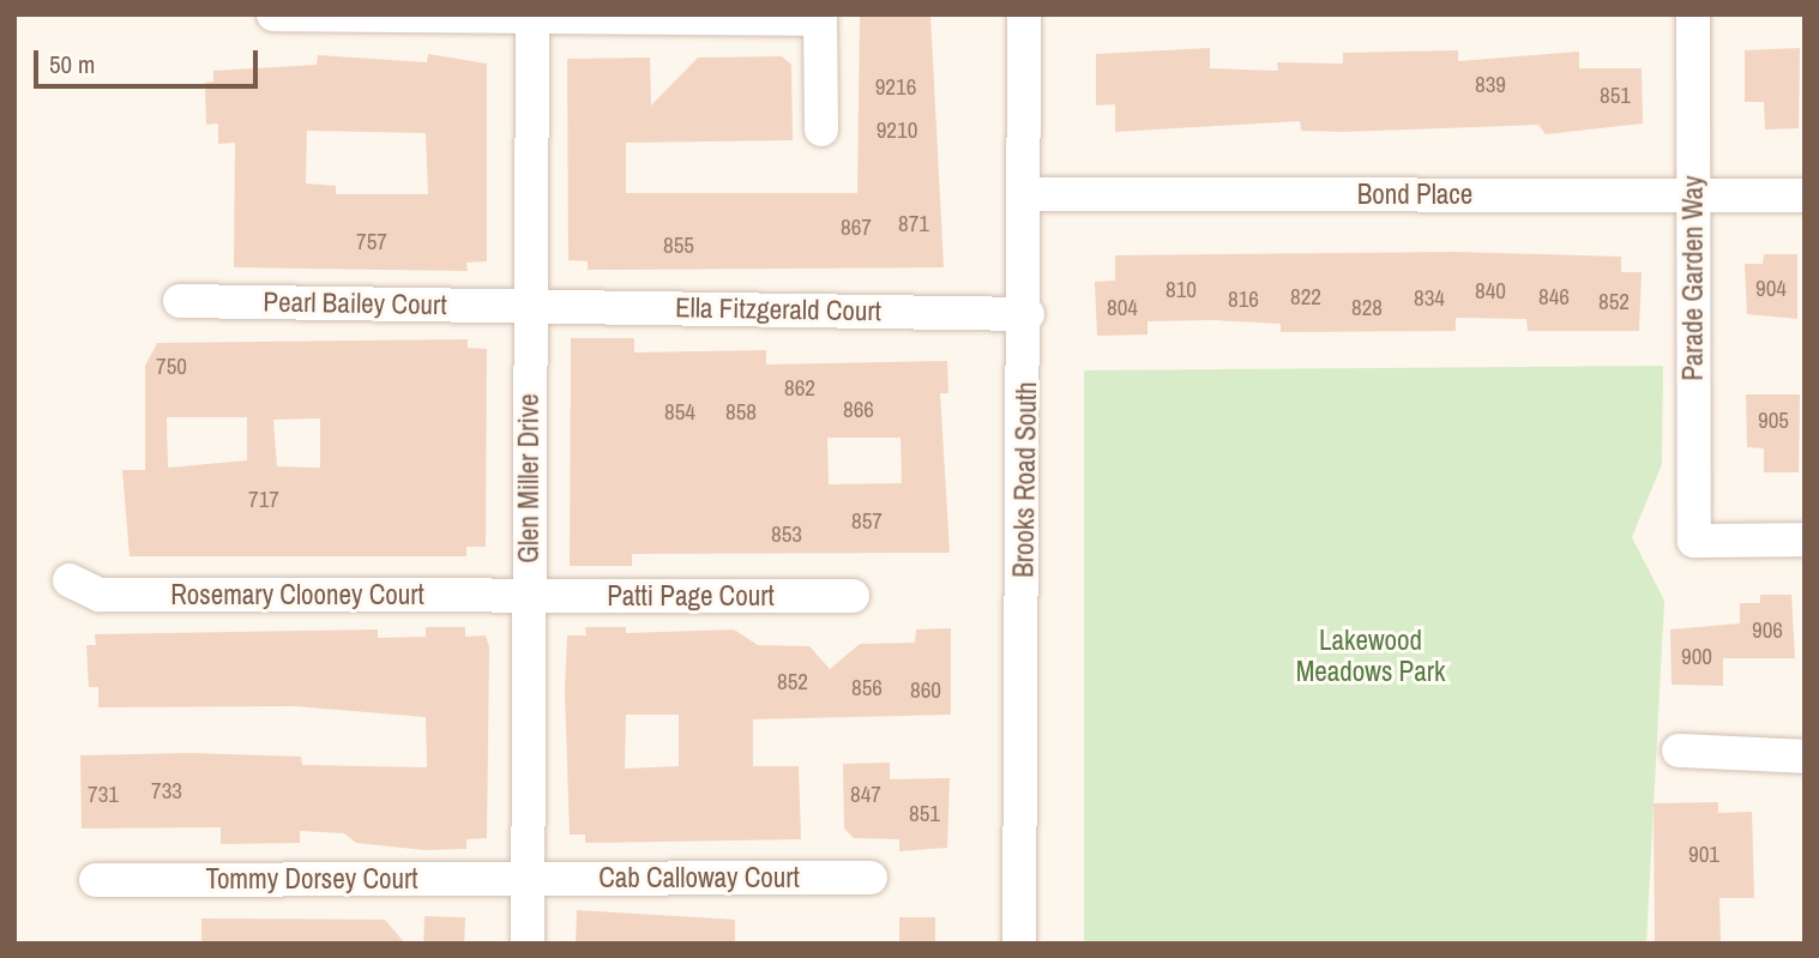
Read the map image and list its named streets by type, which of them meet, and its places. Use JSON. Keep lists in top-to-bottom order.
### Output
{
  "streets": {
    "street": [
      "Bond Place",
      "Parade Garden Way",
      "Pearl Bailey Court",
      "Ella Fitzgerald Court",
      "Glen Miller Drive",
      "Brooks Road South",
      "Rosemary Clooney Court",
      "Patti Page Court",
      "Cab Calloway Court",
      "Tommy Dorsey Court"
    ]
  },
  "crossings": [
    ["Bond Place", "Parade Garden Way"],
    ["Bond Place", "Brooks Road South"],
    ["Pearl Bailey Court", "Ella Fitzgerald Court"],
    ["Pearl Bailey Court", "Glen Miller Drive"],
    ["Ella Fitzgerald Court", "Glen Miller Drive"],
    ["Ella Fitzgerald Court", "Brooks Road South"],
    ["Glen Miller Drive", "Rosemary Clooney Court"],
    ["Glen Miller Drive", "Patti Page Court"],
    ["Glen Miller Drive", "Cab Calloway Court"],
    ["Glen Miller Drive", "Tommy Dorsey Court"],
    ["Rosemary Clooney Court", "Patti Page Court"],
    ["Cab Calloway Court", "Tommy Dorsey Court"]
  ],
  "parks": ["Lakewood Meadows Park"],
  "house_numbers": [
    "839",
    "9216",
    "851",
    "9210",
    "871",
    "867",
    "757",
    "855",
    "904",
    "810",
    "840",
    "822",
    "846",
    "834",
    "816",
    "852",
    "804",
    "828",
    "750",
    "862",
    "866",
    "854",
    "858",
    "905",
    "717",
    "857",
    "853",
    "906",
    "900",
    "852",
    "856",
    "860",
    "733",
    "731",
    "847",
    "851",
    "901"
  ],
  "scale_bar": "50 m"
}
